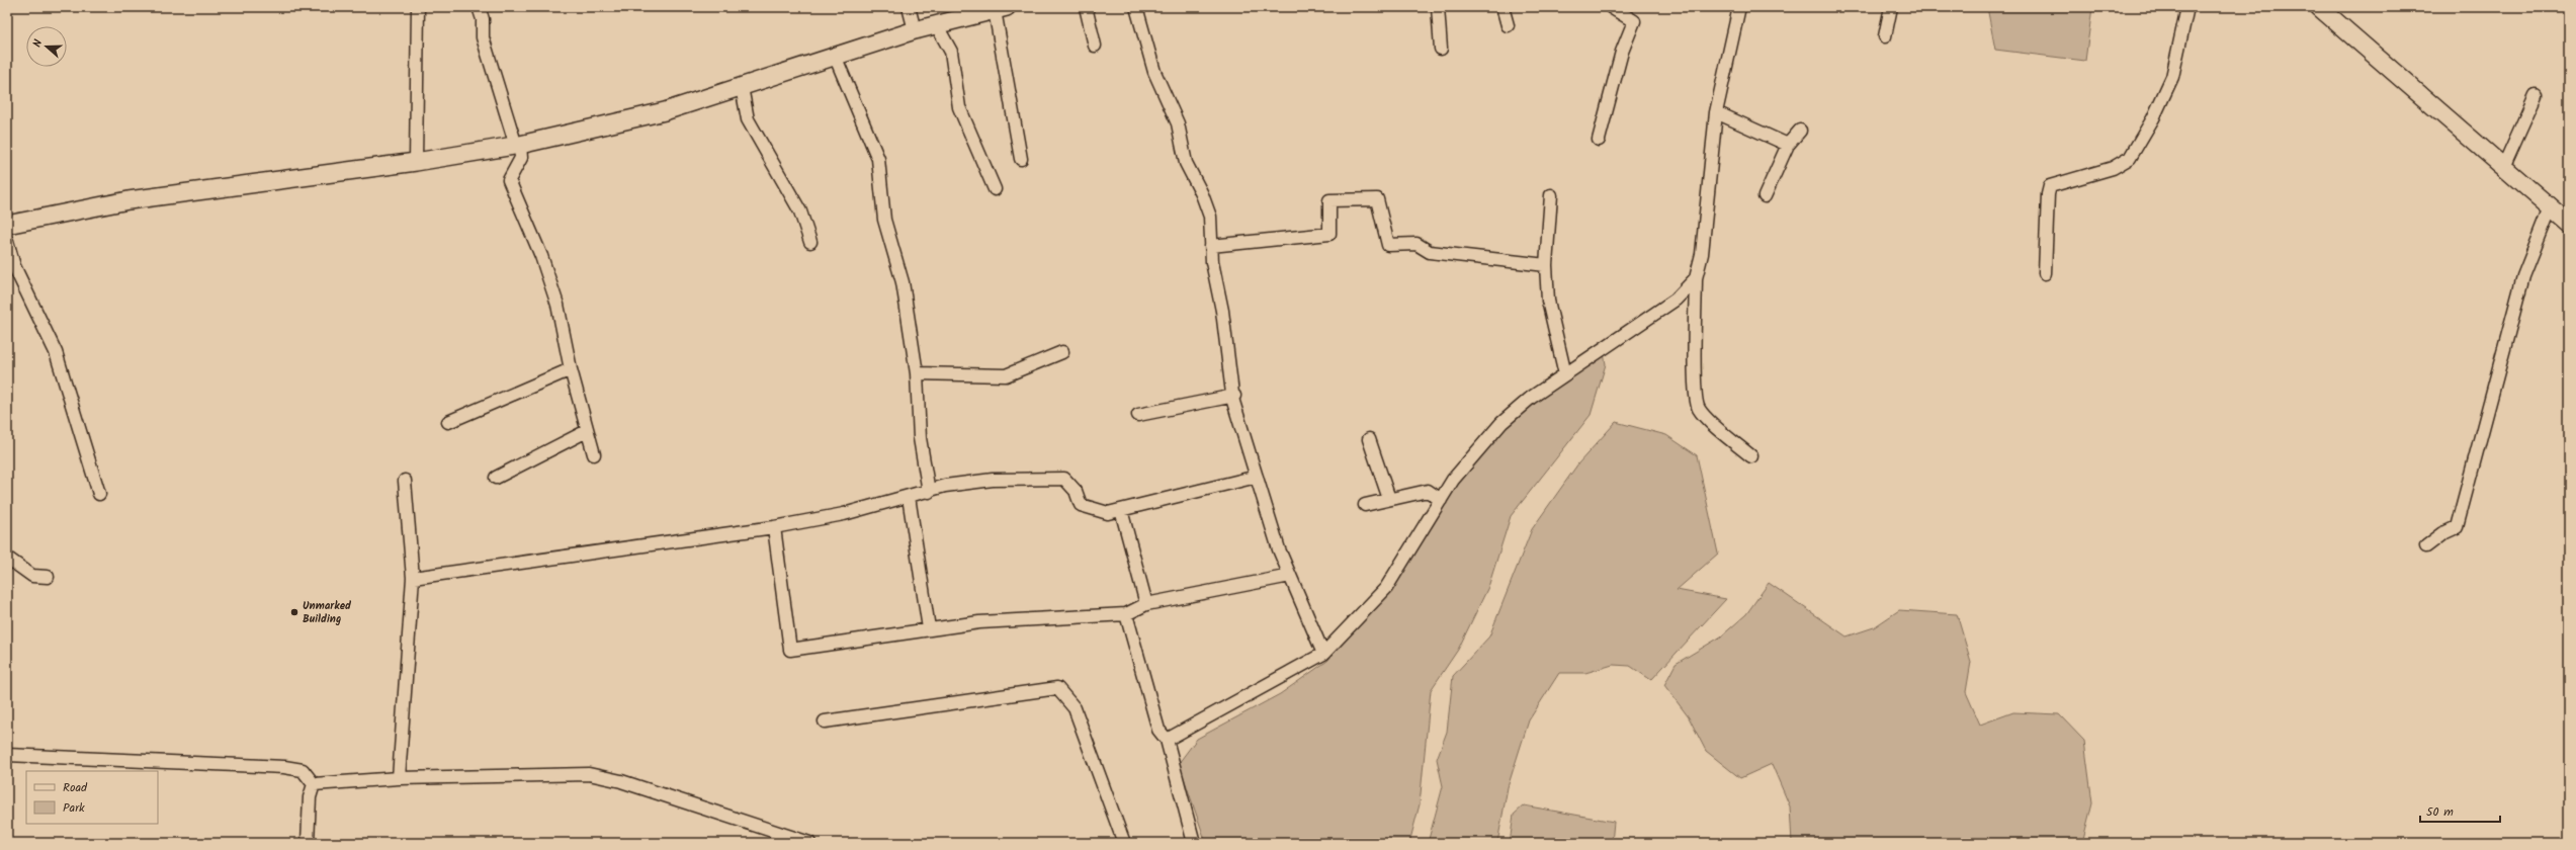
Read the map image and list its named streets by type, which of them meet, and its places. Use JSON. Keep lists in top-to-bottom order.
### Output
{
  "places": ["Unmarked Building"],
  "legend": ["Road", "Park"],
  "scale_bar": "50 m",
  "north": "left"
}
